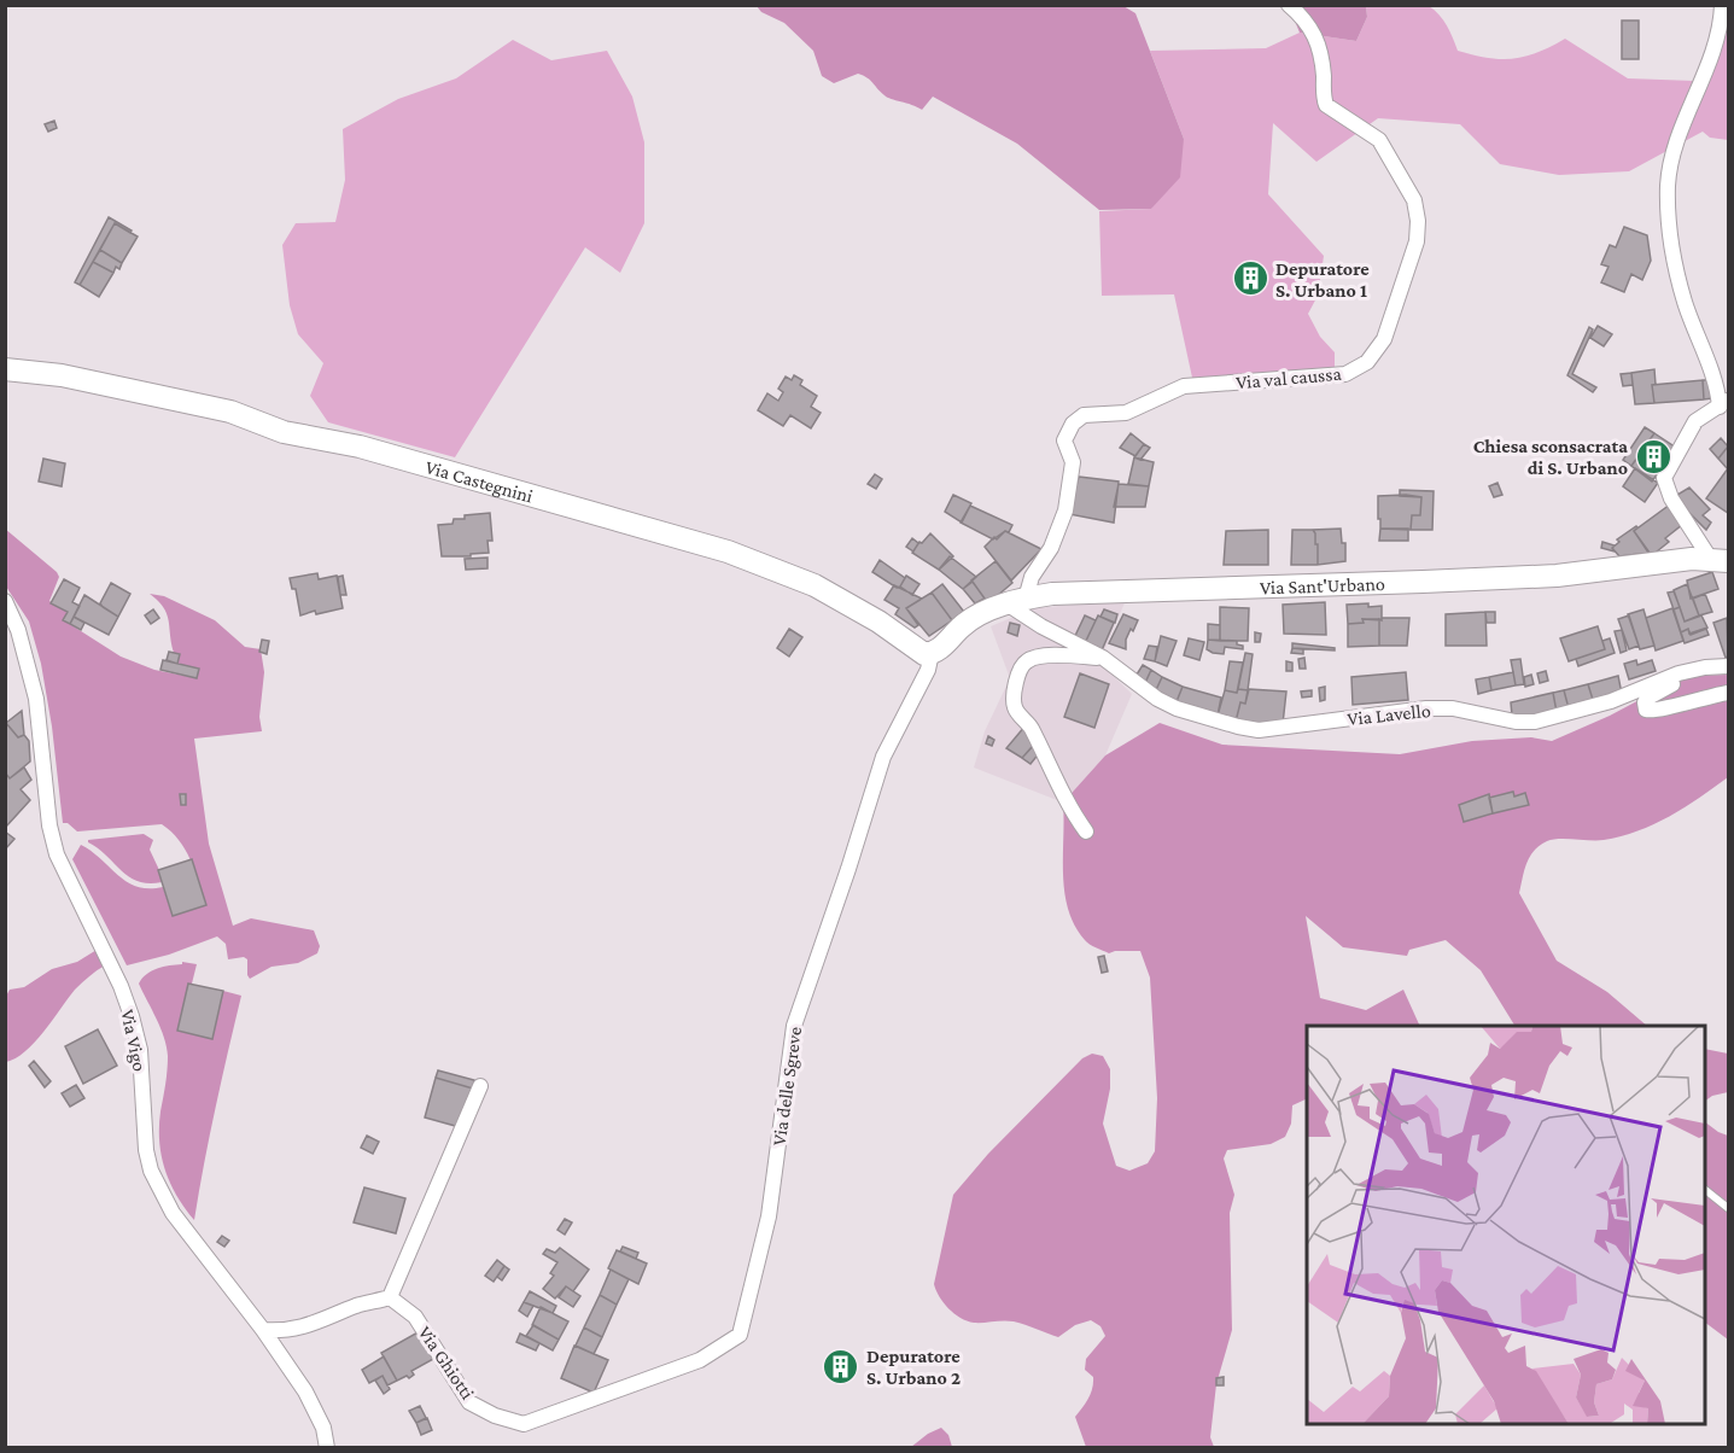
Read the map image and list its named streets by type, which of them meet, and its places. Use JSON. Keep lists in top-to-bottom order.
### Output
{
  "streets": {
    "street": [
      "Via val caussa",
      "Via Castegnini",
      "Via Sant'Urbano",
      "Via Lavello",
      "Via Vigo",
      "Via delle Sgreve",
      "Via Ghiotti"
    ]
  },
  "crossings": [
    ["Via val caussa", "Via Sant'Urbano"],
    ["Via val caussa", "Via Lavello"],
    ["Via Castegnini", "Via Sant'Urbano"],
    ["Via Castegnini", "Via delle Sgreve"],
    ["Via Sant'Urbano", "Via Lavello"],
    ["Via Sant'Urbano", "Via delle Sgreve"],
    ["Via delle Sgreve", "Via Ghiotti"]
  ],
  "places": {
    "building": ["Depuratore S. Urbano 1", "Chiesa sconsacrata di S. Urbano", "Depuratore S. Urbano 2"]
  }
}
